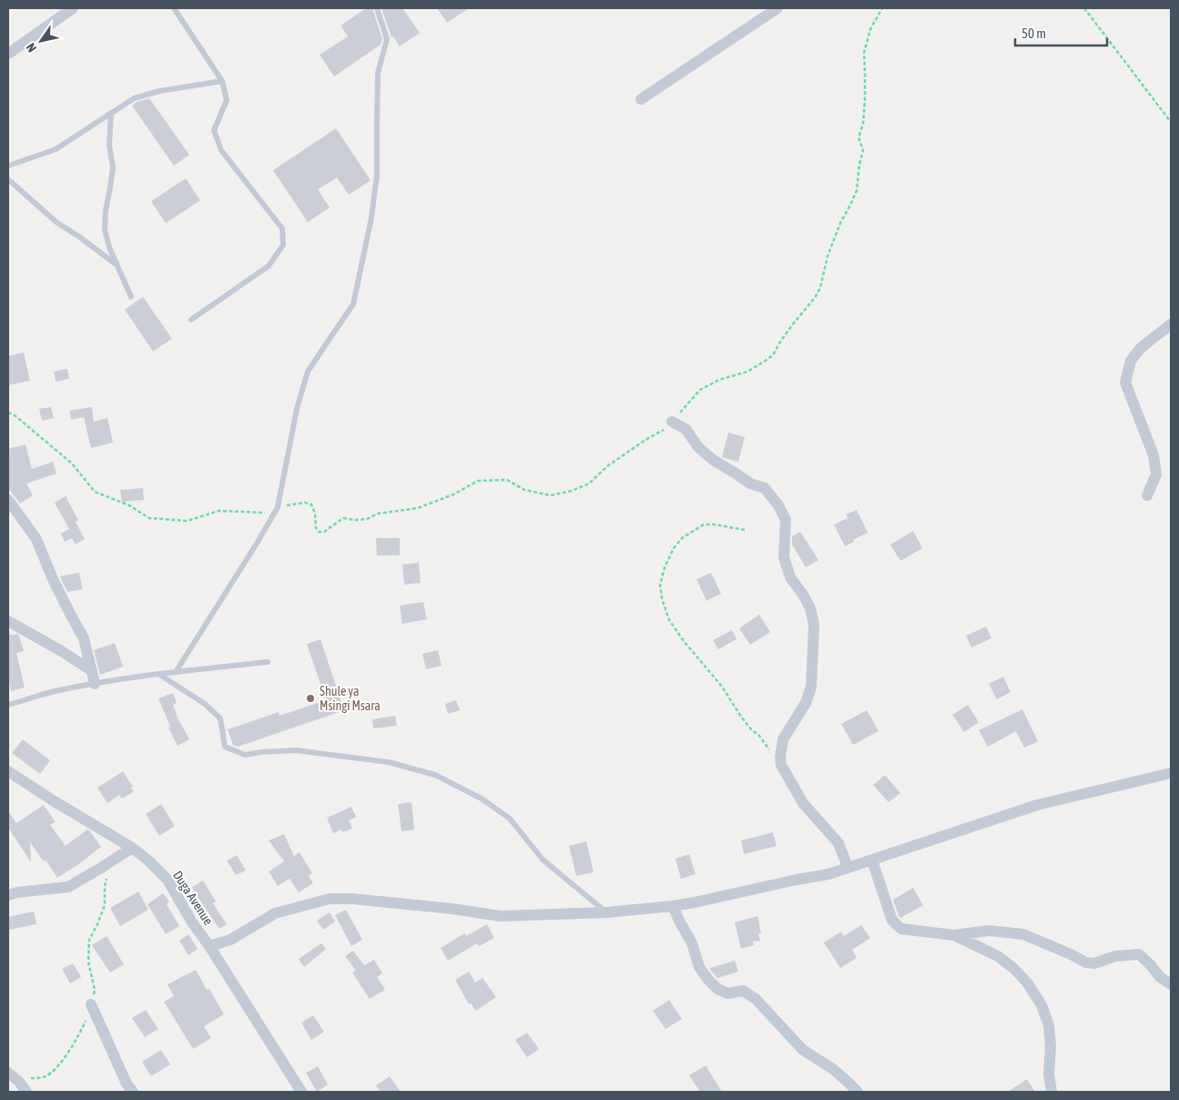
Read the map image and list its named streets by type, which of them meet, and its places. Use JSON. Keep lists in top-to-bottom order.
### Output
{
  "streets": {
    "street": ["Duga Avenue"]
  },
  "places": ["Shule ya Msingi Msara"],
  "scale_bar": "50 m",
  "north": "bottom left"
}
